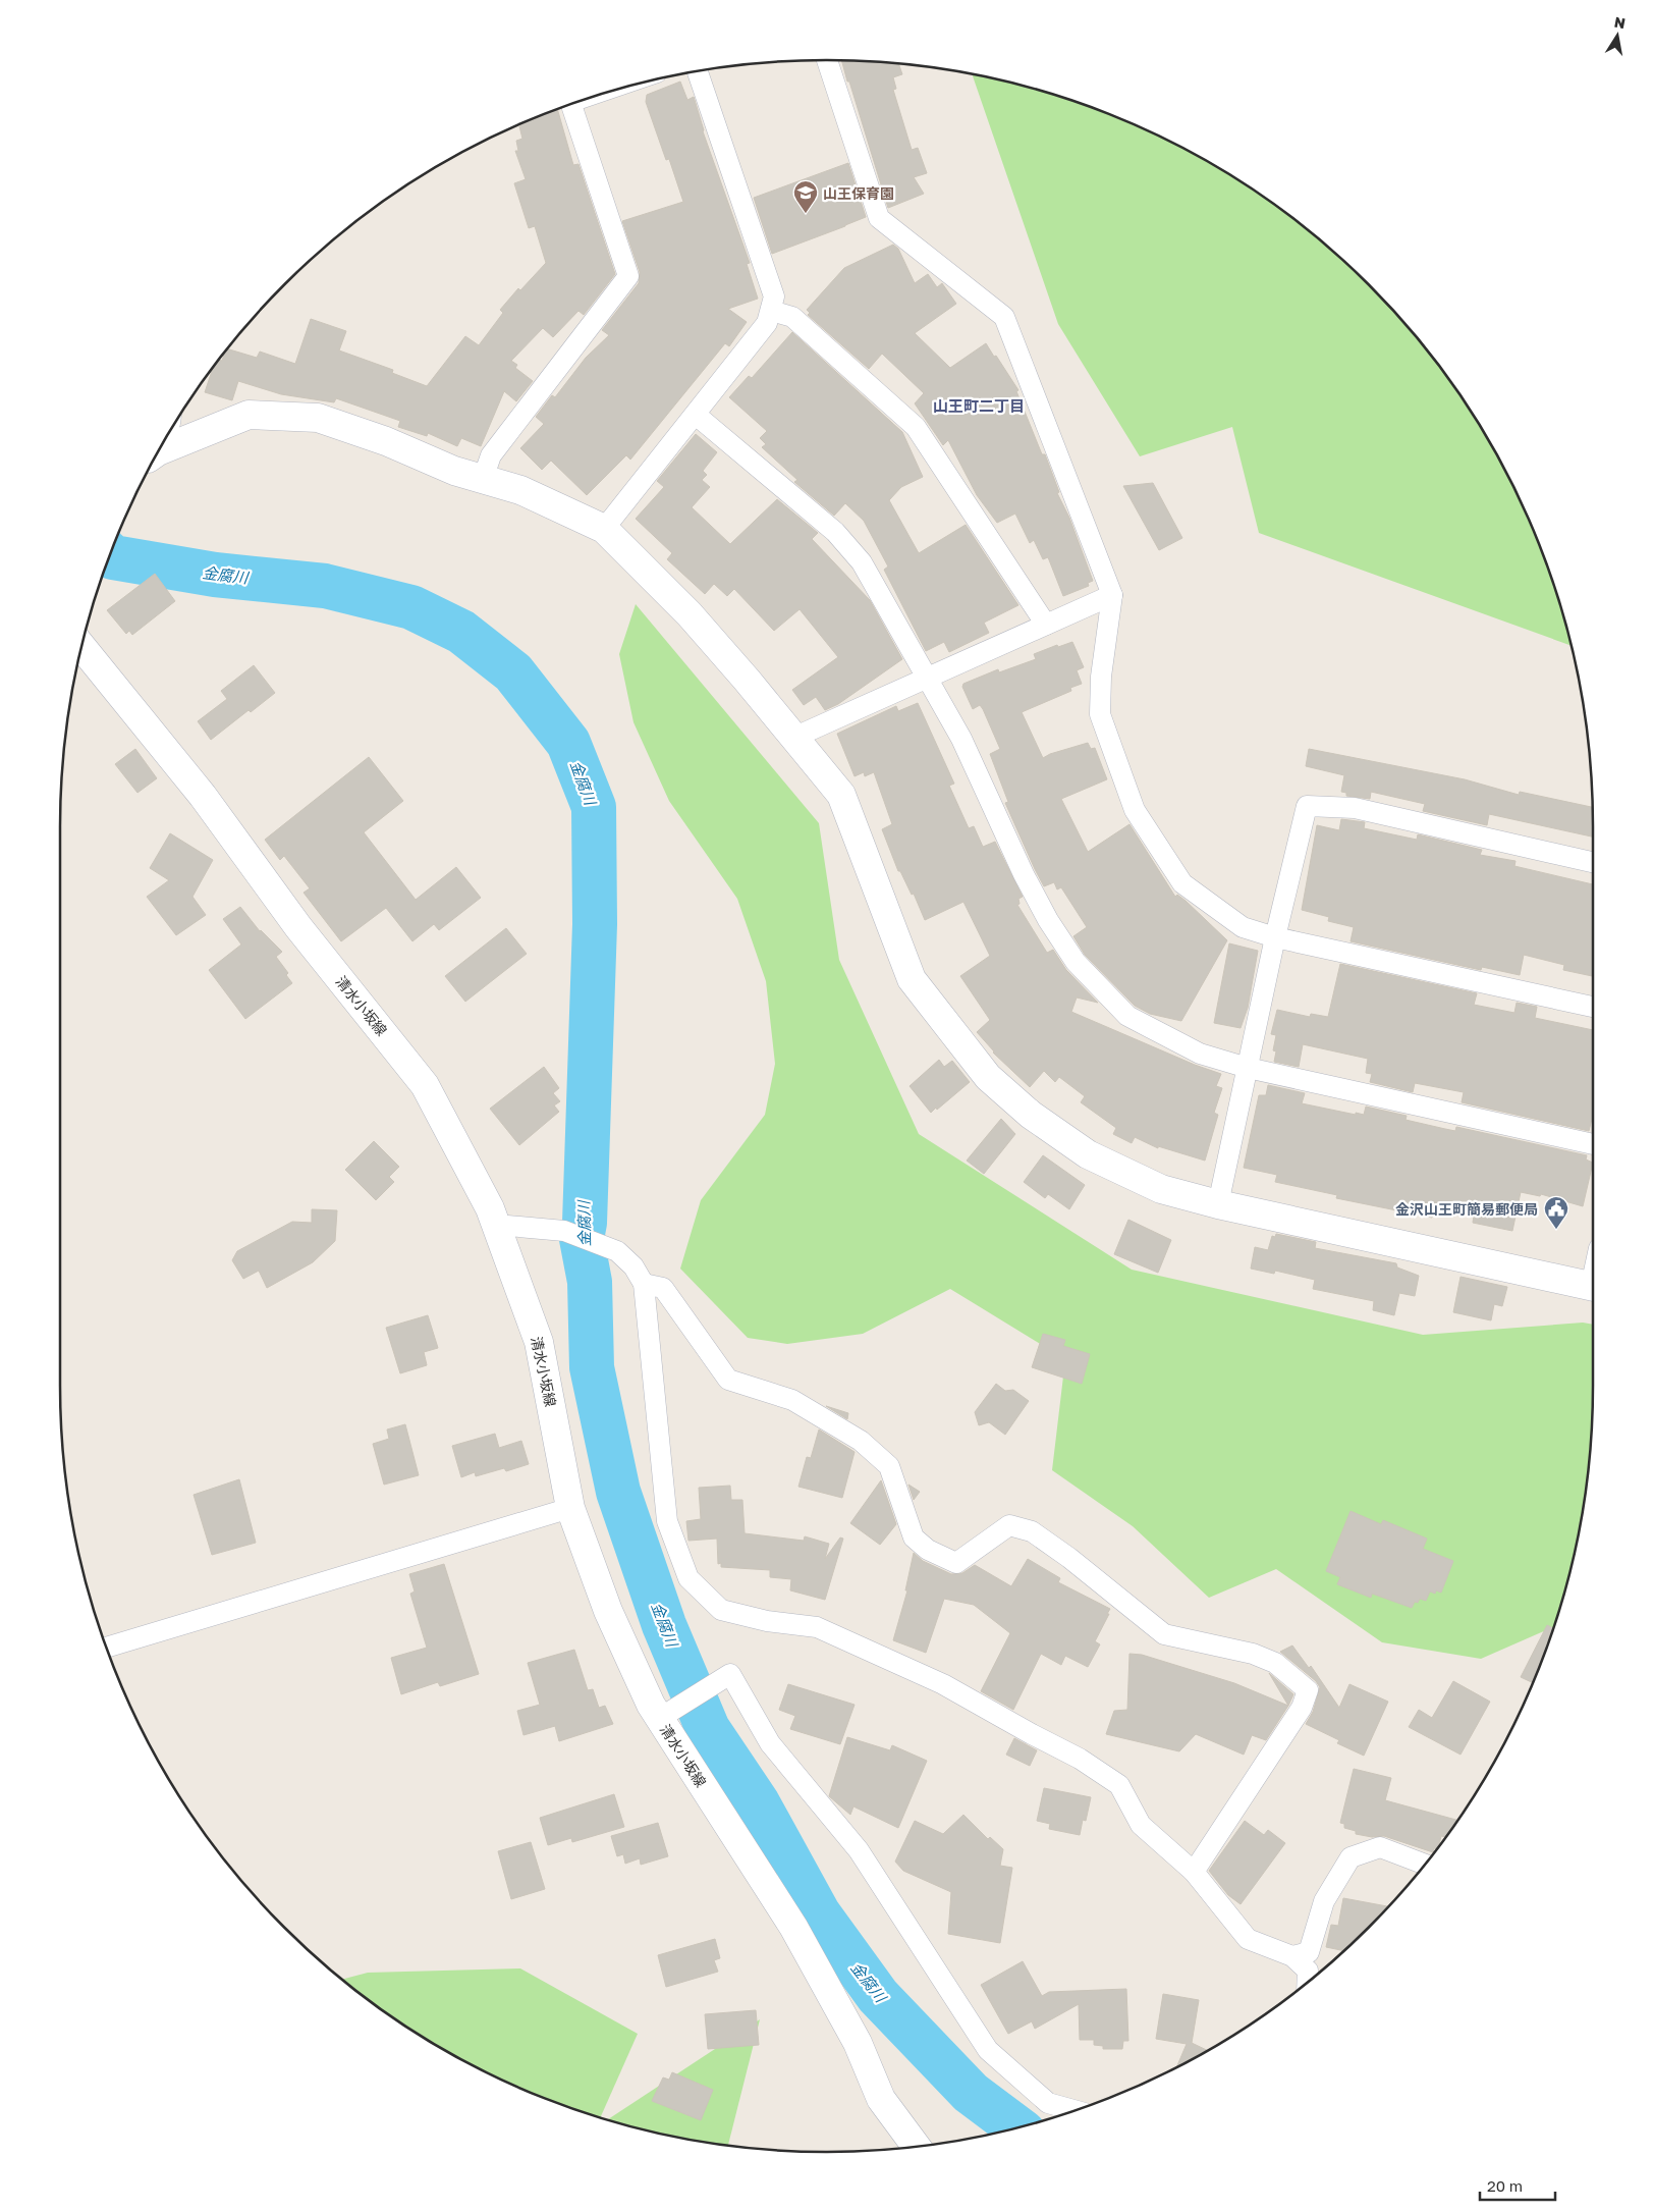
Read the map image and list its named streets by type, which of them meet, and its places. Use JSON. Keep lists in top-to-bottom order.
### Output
{
  "streets": {
    "street": ["清水小坂線"]
  },
  "districts": ["山王町二丁目"],
  "water": ["金腐川"],
  "places": {
    "school or university": ["山王保育園"],
    "public building": ["金沢山王町簡易郵便局"]
  },
  "scale_bar": "20 m",
  "north": "top"
}
